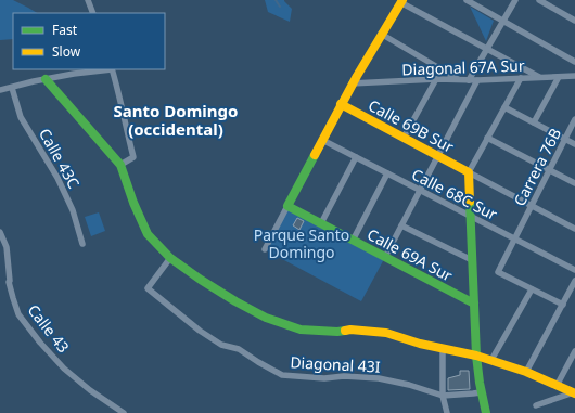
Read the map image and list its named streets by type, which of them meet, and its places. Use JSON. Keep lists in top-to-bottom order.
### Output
{
  "streets": {
    "street": [
      "Diagonal 67A Sur",
      "Calle 69B Sur",
      "Calle 43C",
      "Carrera 76B",
      "Calle 68C Sur",
      "Calle 69A Sur",
      "Calle 43",
      "Diagonal 43I"
    ]
  },
  "crossings": [
    ["Carrera 76B", "Calle 68C Sur"]
  ],
  "districts": ["Santo Domingo (occidental)"],
  "parks": ["Parque Santo Domingo"],
  "legend": ["Fast", "Slow"]
}
